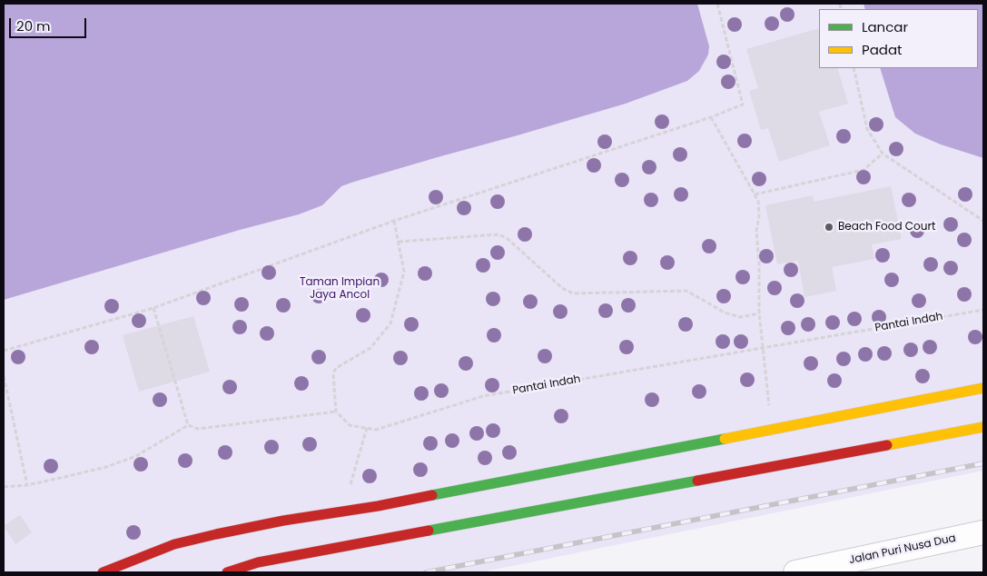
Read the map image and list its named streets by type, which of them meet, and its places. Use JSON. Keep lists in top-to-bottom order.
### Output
{
  "streets": {
    "street": ["Jalan Puri Nusa Dua"],
    "path": ["Pantai Indah"]
  },
  "parks": ["Taman Impian Jaya Ancol"],
  "places": ["Beach Food Court"],
  "legend": ["Lancar", "Padat"],
  "scale_bar": "20 m"
}
